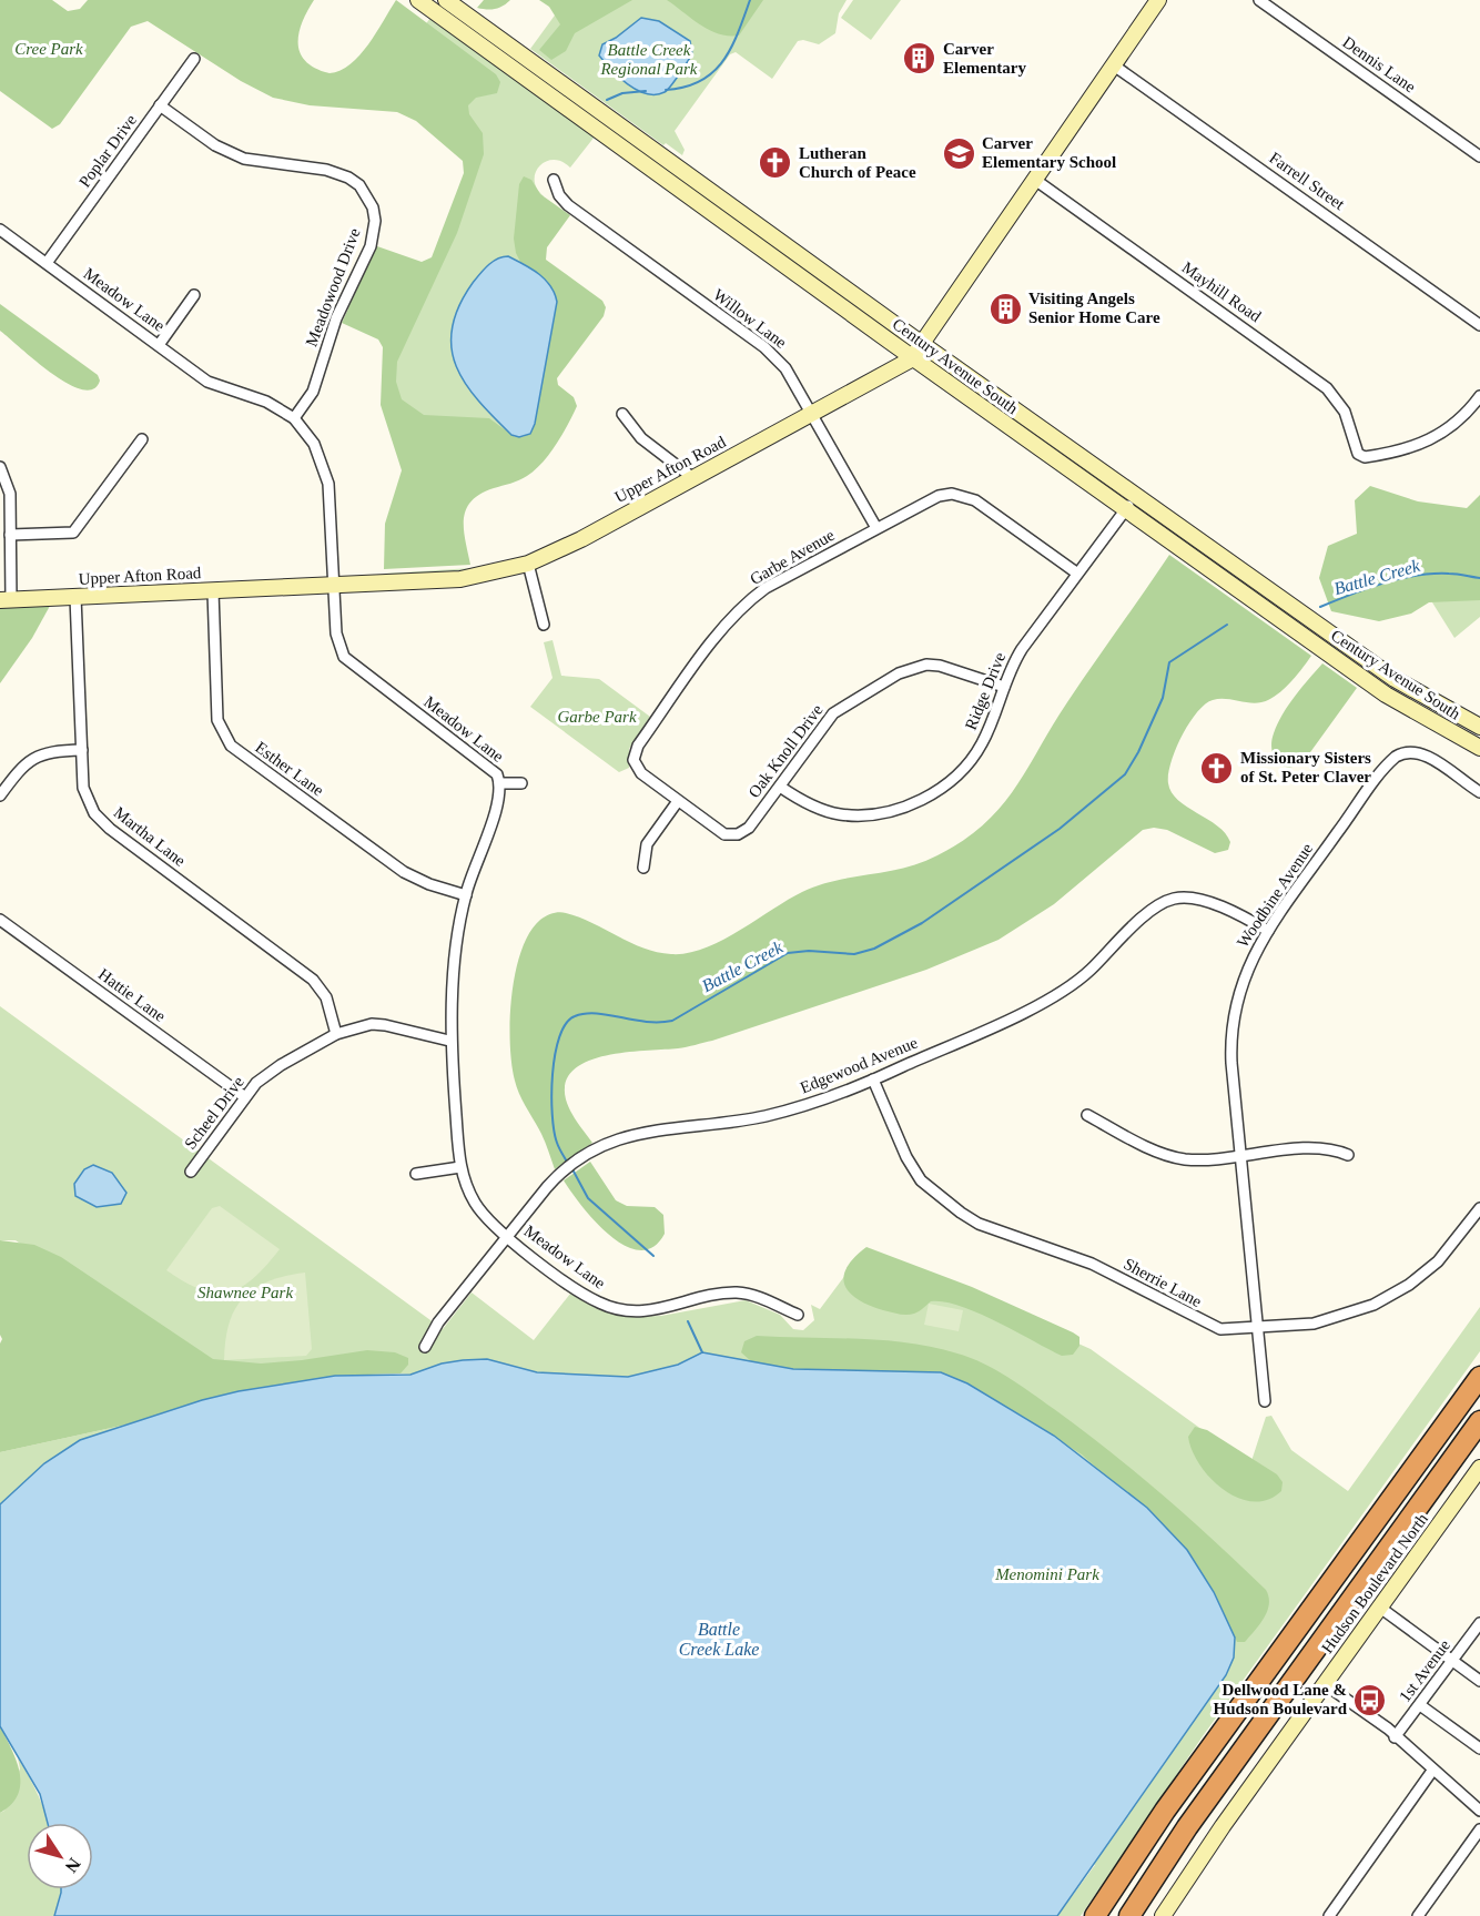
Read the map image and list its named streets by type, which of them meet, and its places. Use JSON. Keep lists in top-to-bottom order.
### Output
{
  "streets": {
    "main road": ["Century Avenue South", "Upper Afton Road", "Hudson Boulevard North"],
    "street": [
      "Dennis Lane",
      "Poplar Drive",
      "Farrell Street",
      "Meadowood Drive",
      "Mayhill Road",
      "Meadow Lane",
      "Willow Lane",
      "Garbe Avenue",
      "Ridge Drive",
      "Oak Knoll Drive",
      "Esther Lane",
      "Martha Lane",
      "Woodbine Avenue",
      "Hattie Lane",
      "Edgewood Avenue",
      "Scheel Drive",
      "Sherrie Lane",
      "1st Avenue"
    ]
  },
  "crossings": [
    ["Poplar Drive", "Meadowood Drive"],
    ["Poplar Drive", "Meadow Lane"],
    ["Farrell Street", "Upper Afton Road"],
    ["Meadowood Drive", "Meadow Lane"],
    ["Mayhill Road", "Upper Afton Road"],
    ["Meadow Lane", "Upper Afton Road"],
    ["Meadow Lane", "Esther Lane"],
    ["Meadow Lane", "Edgewood Avenue"],
    ["Meadow Lane", "Scheel Drive"],
    ["Willow Lane", "Upper Afton Road"],
    ["Willow Lane", "Garbe Avenue"],
    ["Century Avenue South", "Upper Afton Road"],
    ["Century Avenue South", "Ridge Drive"],
    ["Upper Afton Road", "Esther Lane"],
    ["Upper Afton Road", "Martha Lane"],
    ["Garbe Avenue", "Ridge Drive"],
    ["Garbe Avenue", "Oak Knoll Drive"],
    ["Ridge Drive", "Oak Knoll Drive"],
    ["Martha Lane", "Scheel Drive"],
    ["Woodbine Avenue", "Edgewood Avenue"],
    ["Woodbine Avenue", "Sherrie Lane"],
    ["Hattie Lane", "Scheel Drive"],
    ["Edgewood Avenue", "Sherrie Lane"]
  ],
  "water": ["Battle Creek", "Battle Creek Lake"],
  "parks": [
    "Cree Park",
    "Battle Creek Regional Park",
    "Garbe Park",
    "Shawnee Park",
    "Menomini Park"
  ],
  "places": {
    "building": ["Carver Elementary", "Visiting Angels Senior Home Care"],
    "school or university": ["Carver Elementary School"],
    "church": ["Lutheran Church of Peace", "Missionary Sisters of St. Peter Claver"],
    "bus stop": ["Dellwood Lane & Hudson Boulevard"]
  },
  "north": "bottom right"
}
